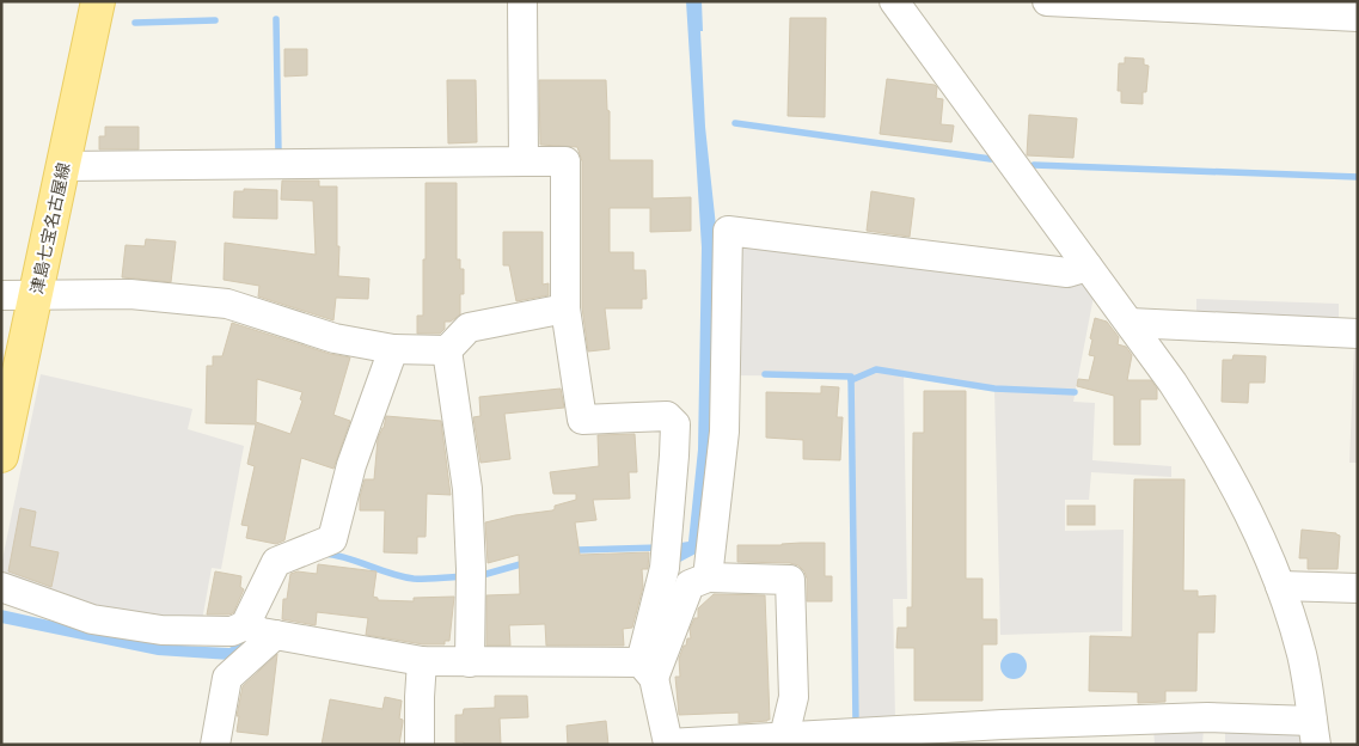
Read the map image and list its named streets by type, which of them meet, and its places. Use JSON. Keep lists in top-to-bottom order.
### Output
{
  "streets": {
    "main road": ["津島七宝名古屋線"]
  }
}
